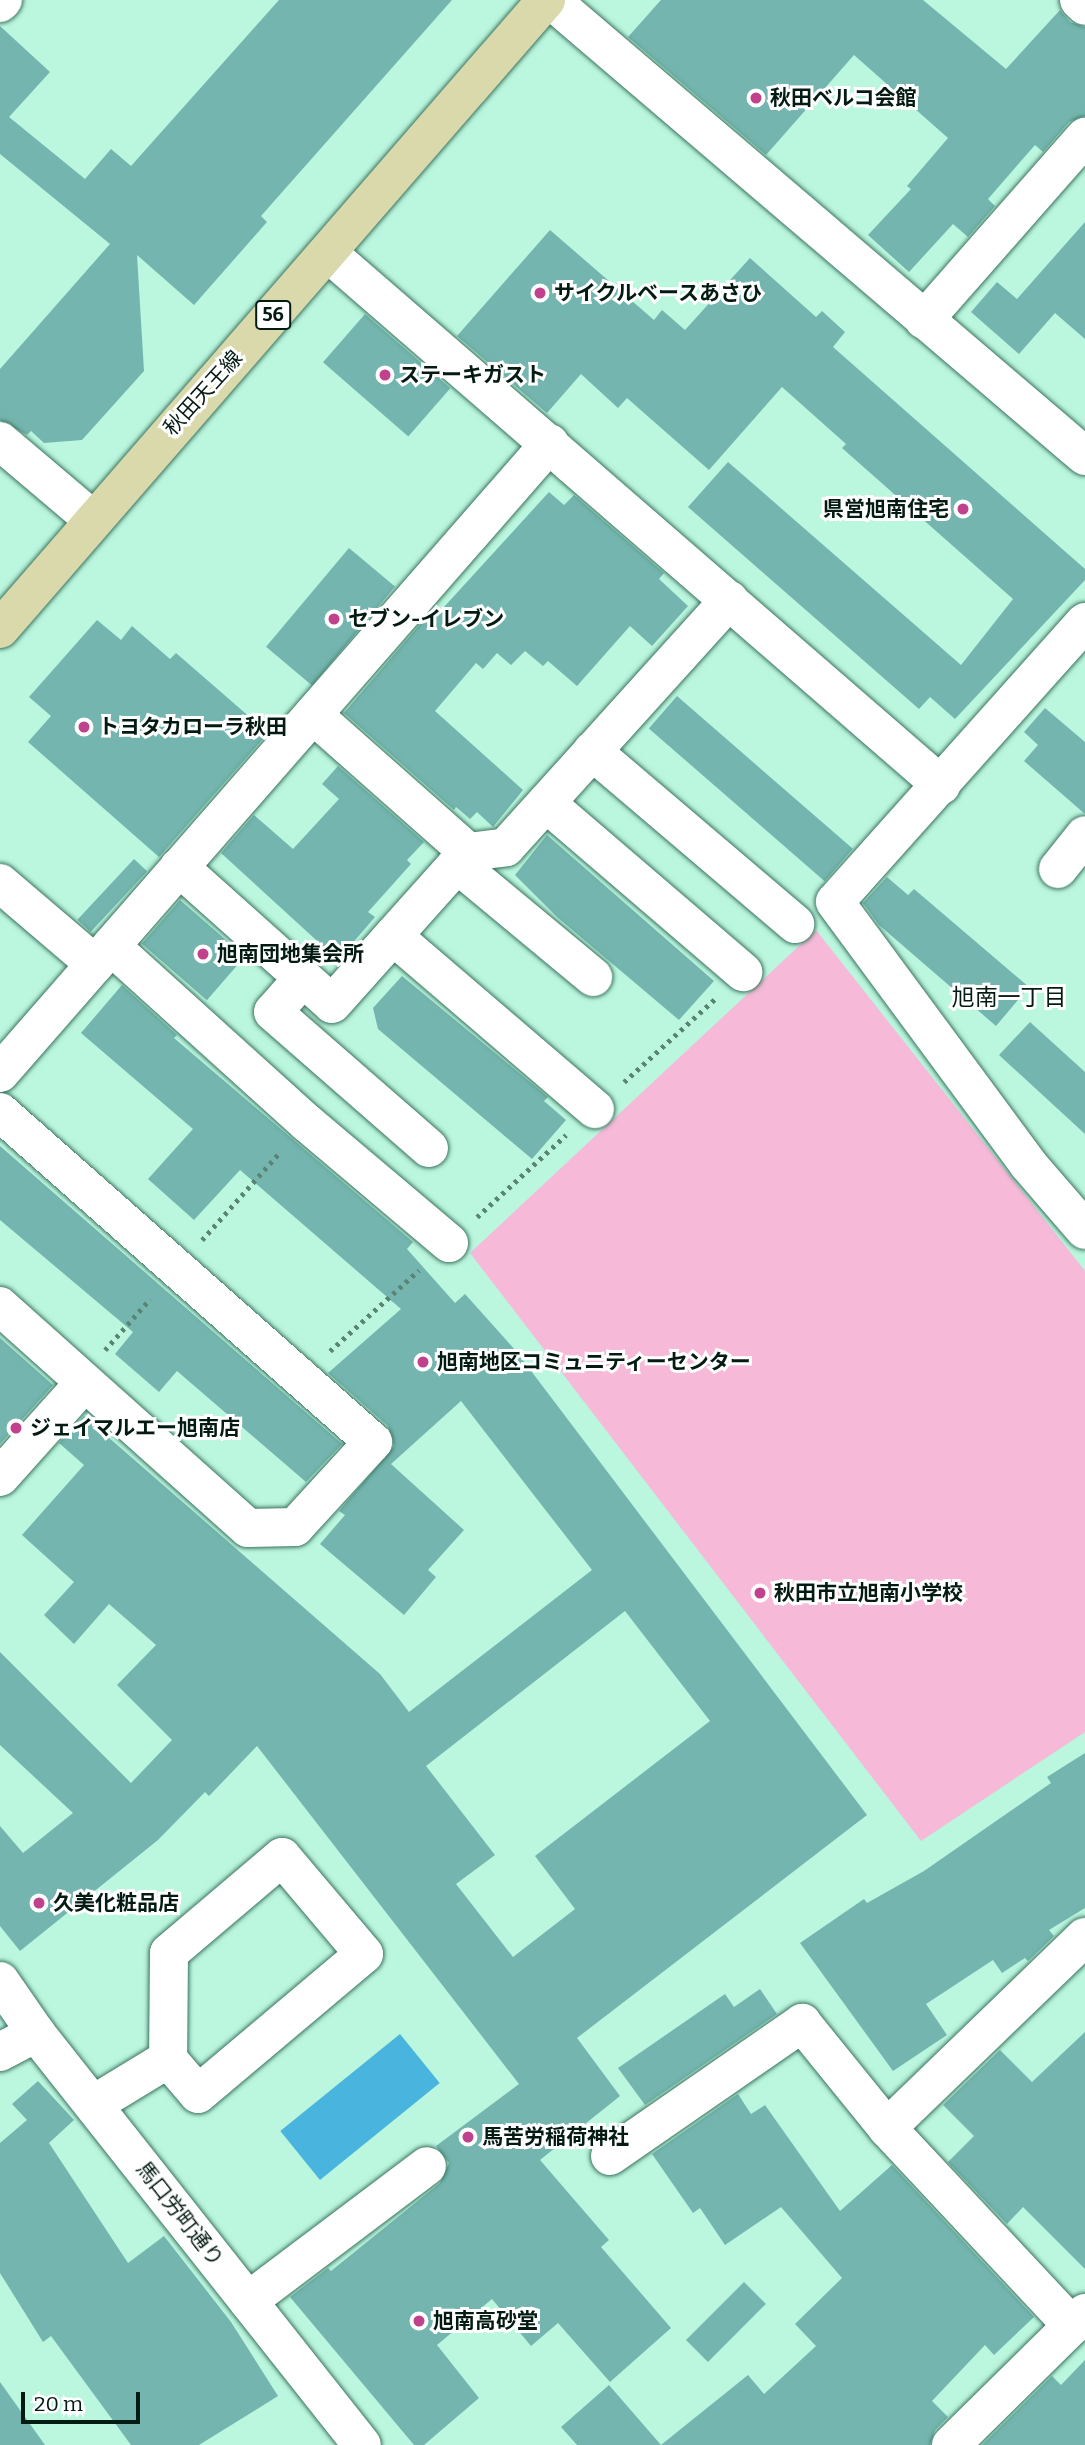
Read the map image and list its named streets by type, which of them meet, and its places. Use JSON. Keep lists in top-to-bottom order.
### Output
{
  "streets": {
    "main road": ["56", "秋田天王線"],
    "street": ["馬口労町通り"]
  },
  "districts": ["旭南一丁目"],
  "places": [
    "秋田ベルコ会館",
    "サイクルベースあさひ",
    "ステーキガスト",
    "県営旭南住宅",
    "セブン-イレブン",
    "トヨタカローラ秋田",
    "旭南団地集会所",
    "旭南地区コミュニティーセンター",
    "ジェイマルエー旭南店",
    "秋田市立旭南小学校",
    "久美化粧品店",
    "馬苦労稲荷神社",
    "旭南高砂堂"
  ],
  "scale_bar": "20 m"
}
